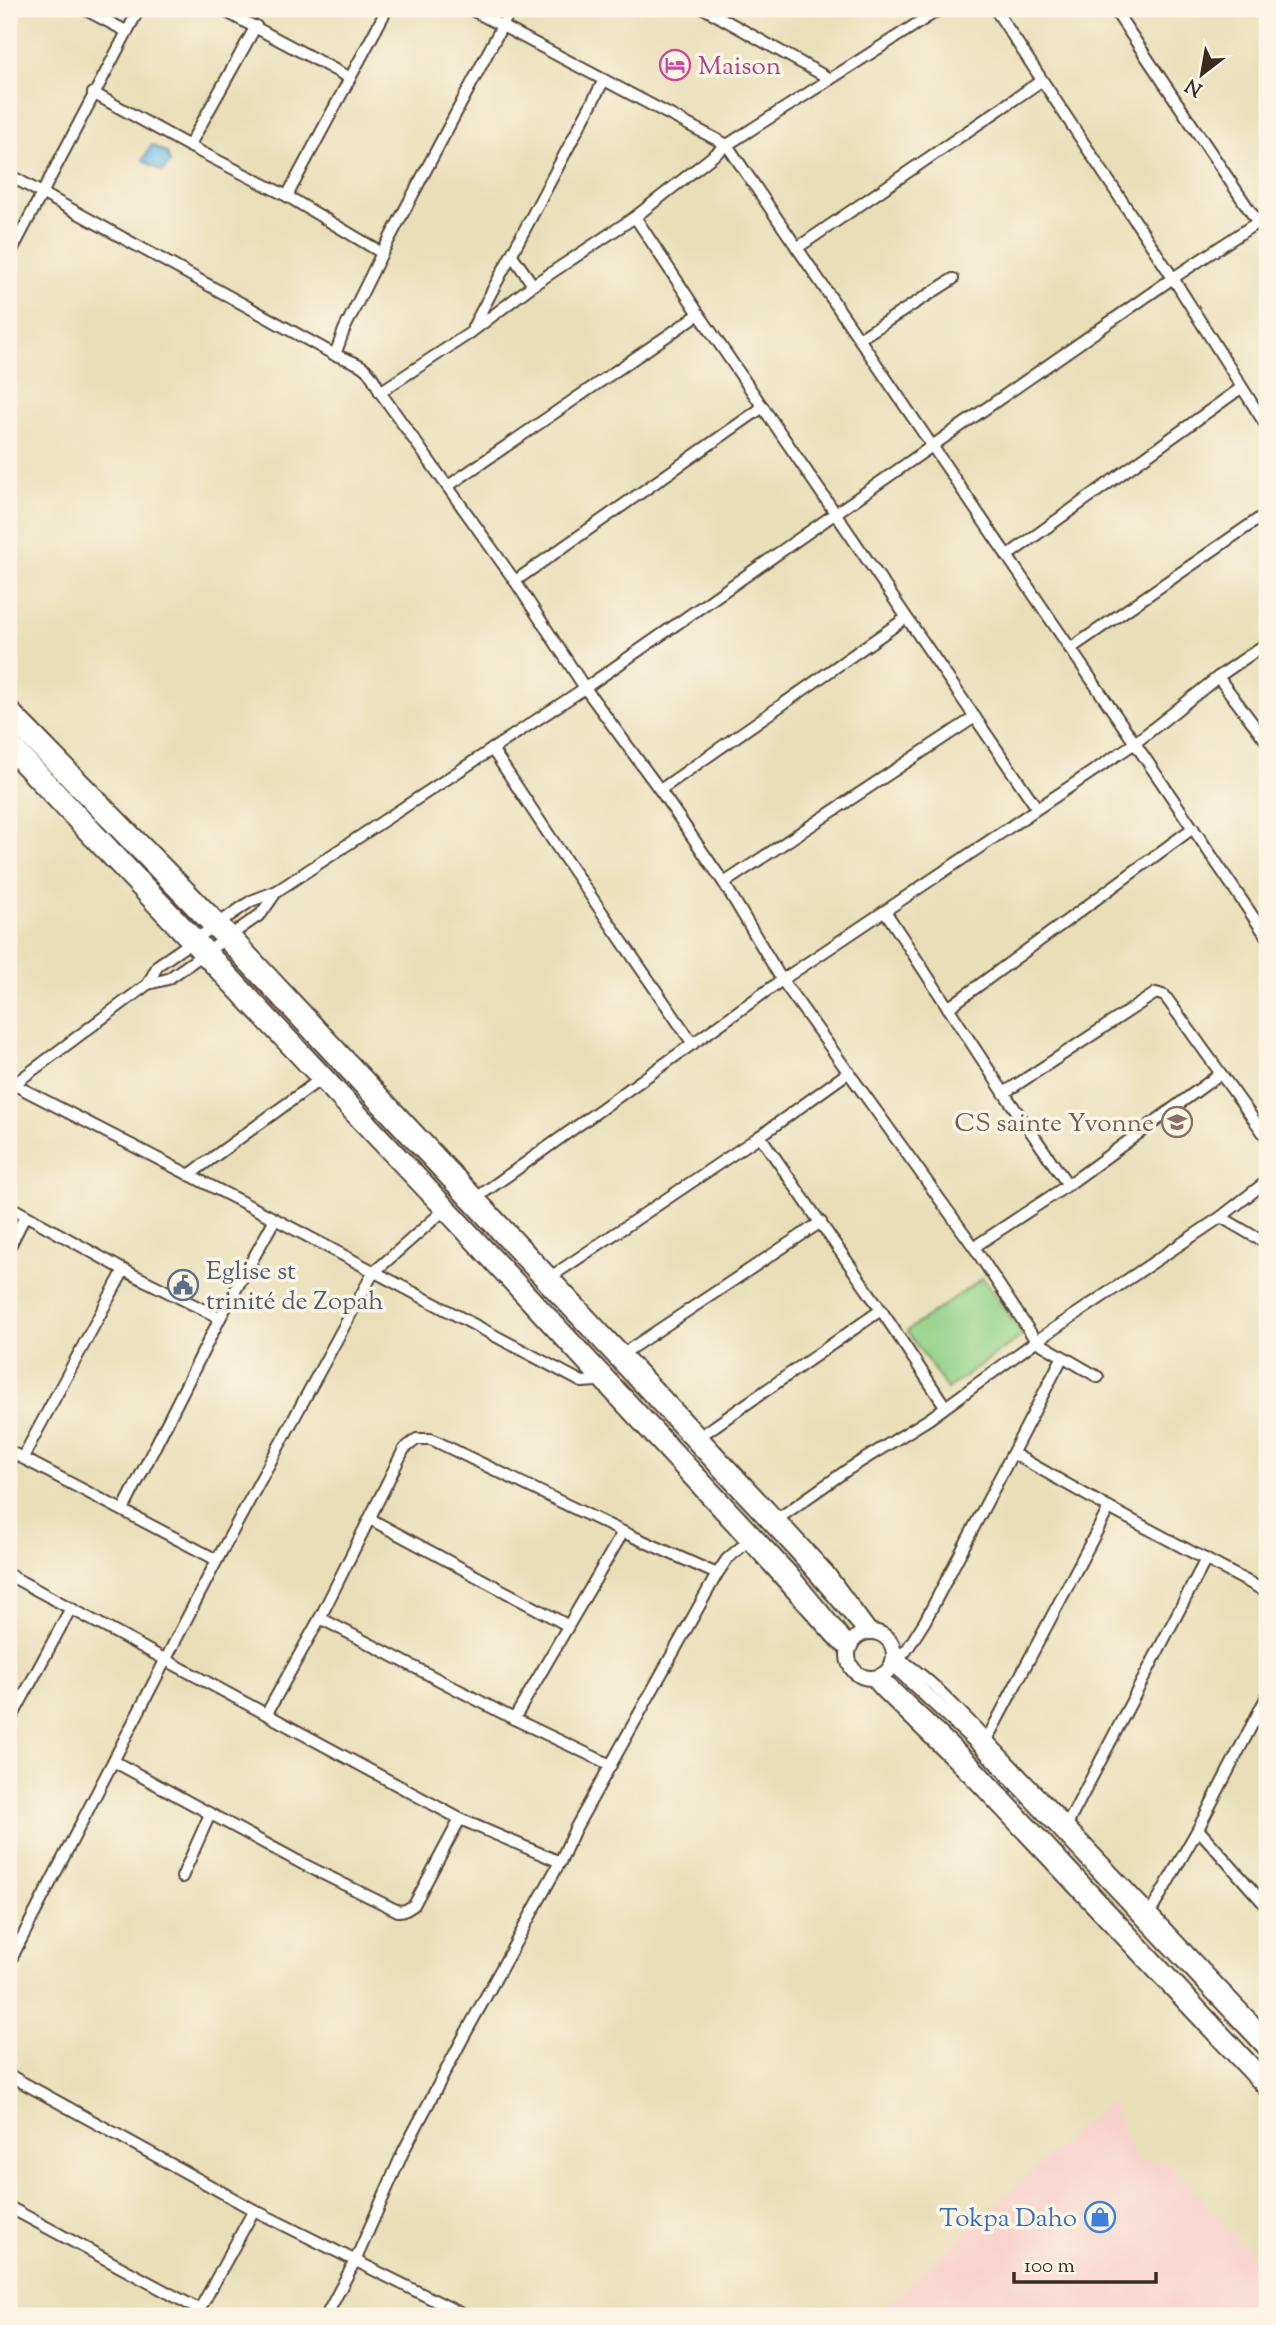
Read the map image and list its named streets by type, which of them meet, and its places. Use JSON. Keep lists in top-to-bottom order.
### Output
{
  "places": {
    "hotel": ["Maison"],
    "school or university": ["CS sainte Yvonne"],
    "public building": ["Eglise st trinité de Zopah"],
    "shop": ["Tokpa Daho"]
  },
  "scale_bar": "100 m",
  "north": "bottom left"
}
